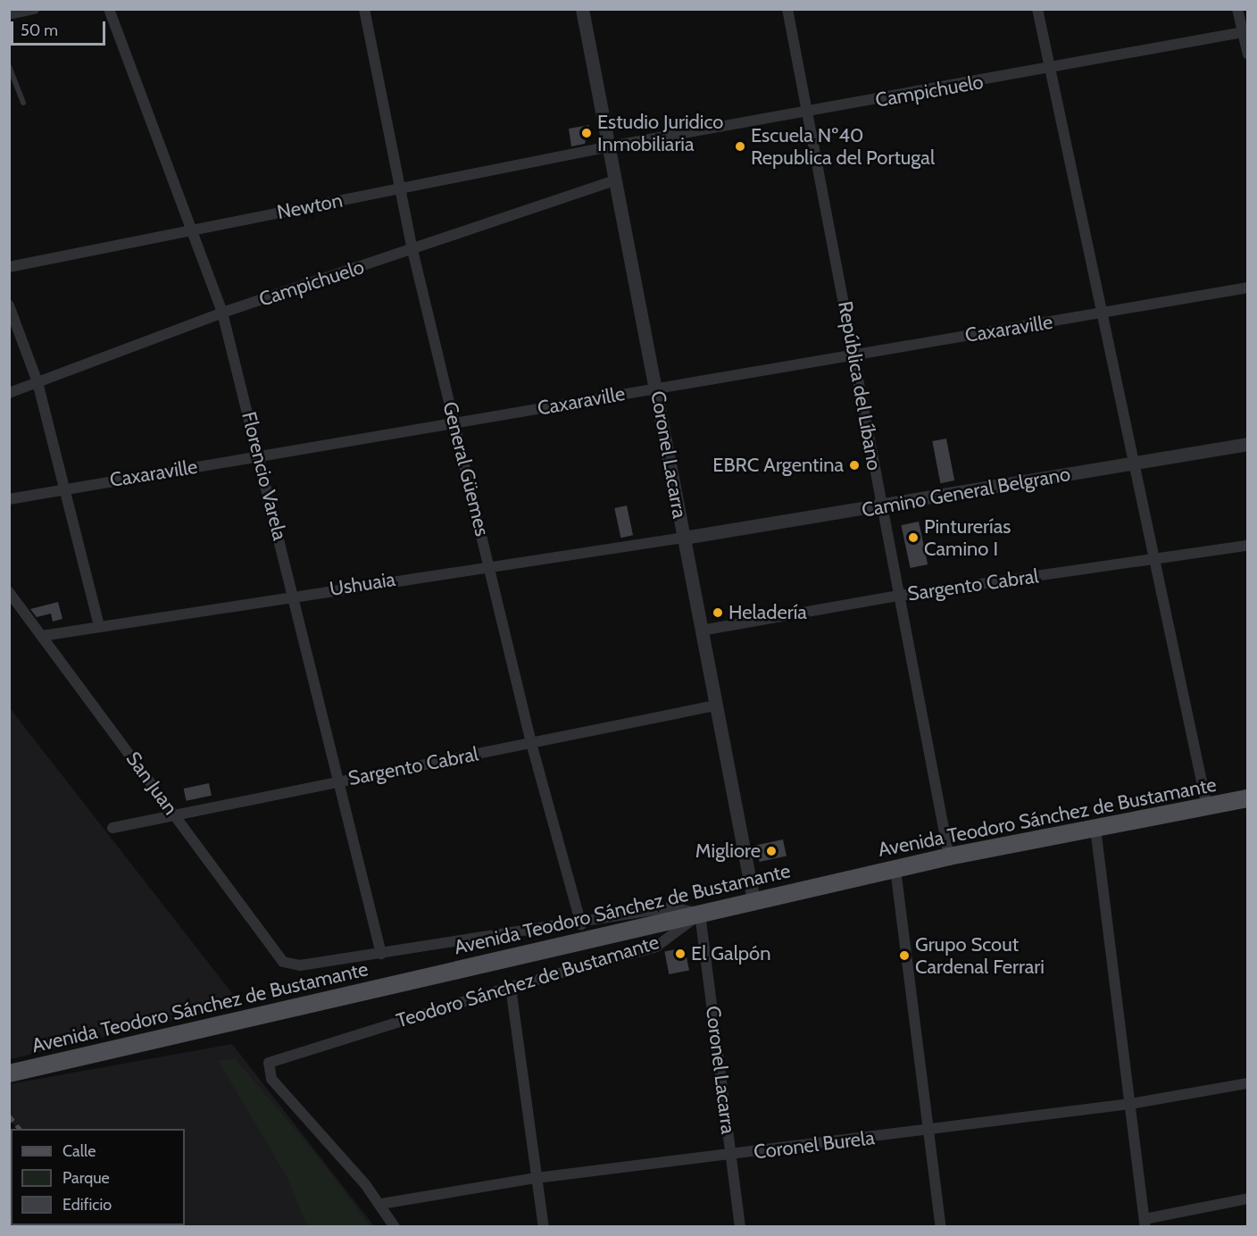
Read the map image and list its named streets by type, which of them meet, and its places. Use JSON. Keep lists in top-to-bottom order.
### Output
{
  "streets": {
    "main road": ["Avenida Teodoro Sánchez de Bustamante"],
    "street": [
      "Campichuelo",
      "Newton",
      "Caxaraville",
      "República del Líbano",
      "Coronel Lacarra",
      "General Güemes",
      "Florencio Varela",
      "Camino General Belgrano",
      "Ushuaia",
      "Sargento Cabral",
      "San Juan",
      "Teodoro Sánchez de Bustamante",
      "Coronel Burela"
    ]
  },
  "crossings": [
    ["Campichuelo", "Newton"],
    ["Campichuelo", "República del Líbano"],
    ["Campichuelo", "Coronel Lacarra"],
    ["Campichuelo", "General Güemes"],
    ["Campichuelo", "Florencio Varela"],
    ["Newton", "Coronel Lacarra"],
    ["Newton", "General Güemes"],
    ["Newton", "Florencio Varela"],
    ["Caxaraville", "República del Líbano"],
    ["Caxaraville", "Coronel Lacarra"],
    ["Caxaraville", "General Güemes"],
    ["Caxaraville", "Florencio Varela"],
    ["República del Líbano", "Camino General Belgrano"],
    ["República del Líbano", "Sargento Cabral"],
    ["República del Líbano", "Avenida Teodoro Sánchez de Bustamante"],
    ["Coronel Lacarra", "Camino General Belgrano"],
    ["Coronel Lacarra", "Ushuaia"],
    ["Coronel Lacarra", "Sargento Cabral"],
    ["Coronel Lacarra", "Avenida Teodoro Sánchez de Bustamante"],
    ["Coronel Lacarra", "Teodoro Sánchez de Bustamante"],
    ["Coronel Lacarra", "Coronel Burela"],
    ["General Güemes", "Ushuaia"],
    ["General Güemes", "Sargento Cabral"],
    ["General Güemes", "Teodoro Sánchez de Bustamante"],
    ["Florencio Varela", "Ushuaia"],
    ["Florencio Varela", "Sargento Cabral"],
    ["Florencio Varela", "Teodoro Sánchez de Bustamante"],
    ["Camino General Belgrano", "Ushuaia"],
    ["Ushuaia", "San Juan"],
    ["Sargento Cabral", "San Juan"],
    ["San Juan", "Teodoro Sánchez de Bustamante"],
    ["Avenida Teodoro Sánchez de Bustamante", "Teodoro Sánchez de Bustamante"],
    ["Teodoro Sánchez de Bustamante", "Coronel Burela"]
  ],
  "places": [
    "Estudio Juridico Inmobiliaria",
    "Escuela Nº40 Republica del Portugal",
    "EBRC Argentina",
    "Pinturerías Camino I",
    "Heladería",
    "Migliore",
    "El Galpón",
    "Grupo Scout Cardenal Ferrari"
  ],
  "legend": ["Calle", "Parque", "Edificio"],
  "scale_bar": "50 m"
}
